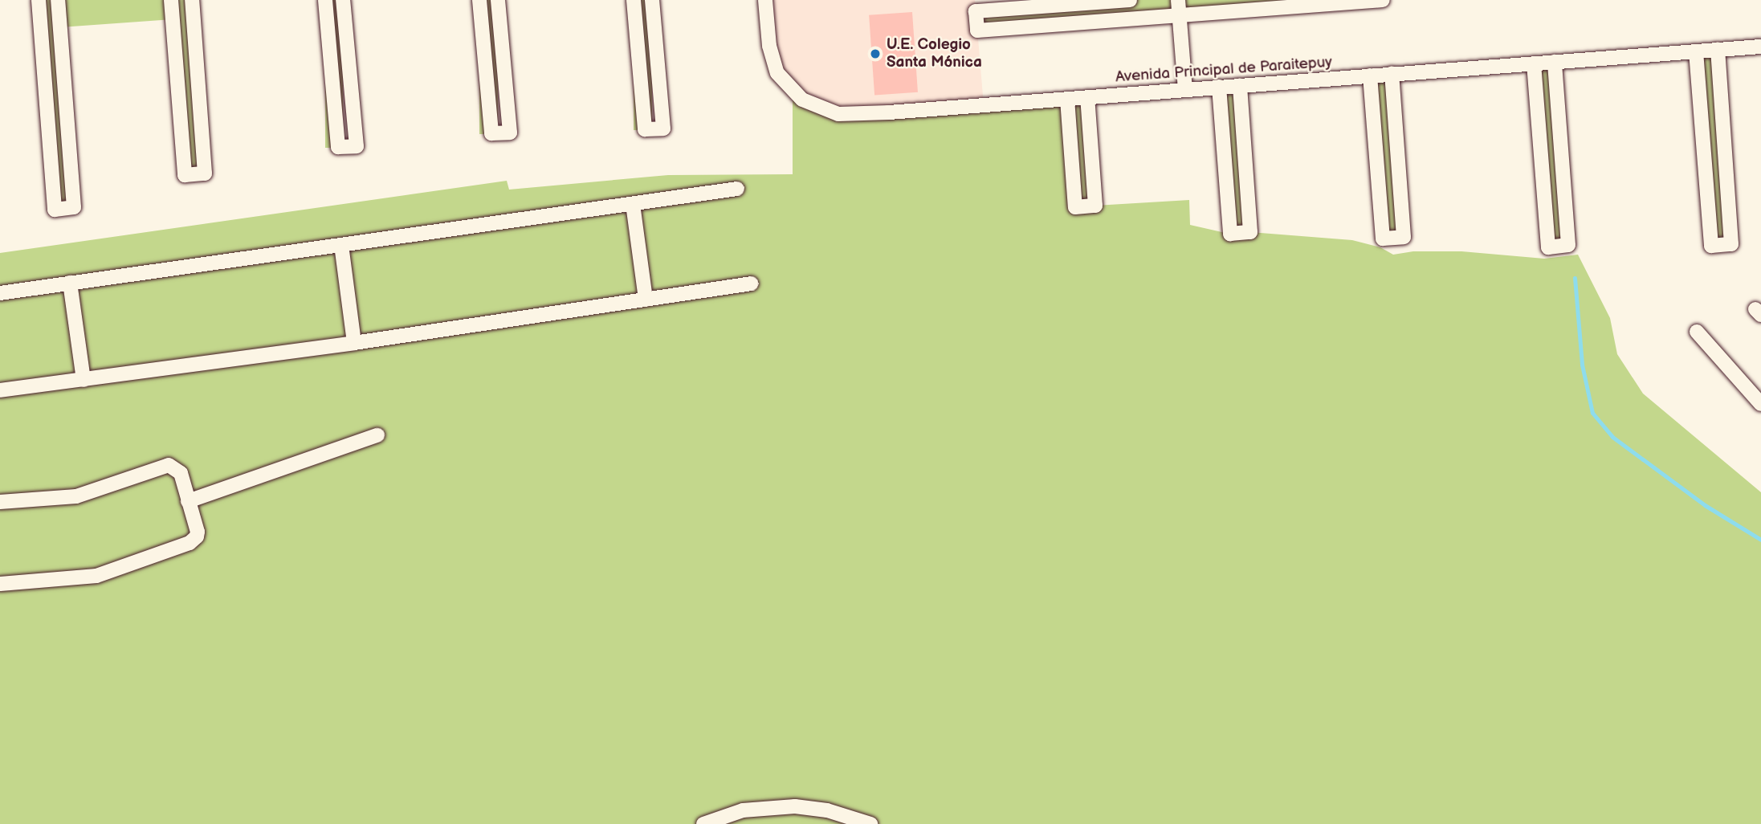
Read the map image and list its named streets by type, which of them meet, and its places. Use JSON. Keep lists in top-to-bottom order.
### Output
{
  "streets": {
    "street": ["Avenida Principal de Paraitepuy"]
  },
  "places": ["U.E. Colegio Santa Mónica"]
}
